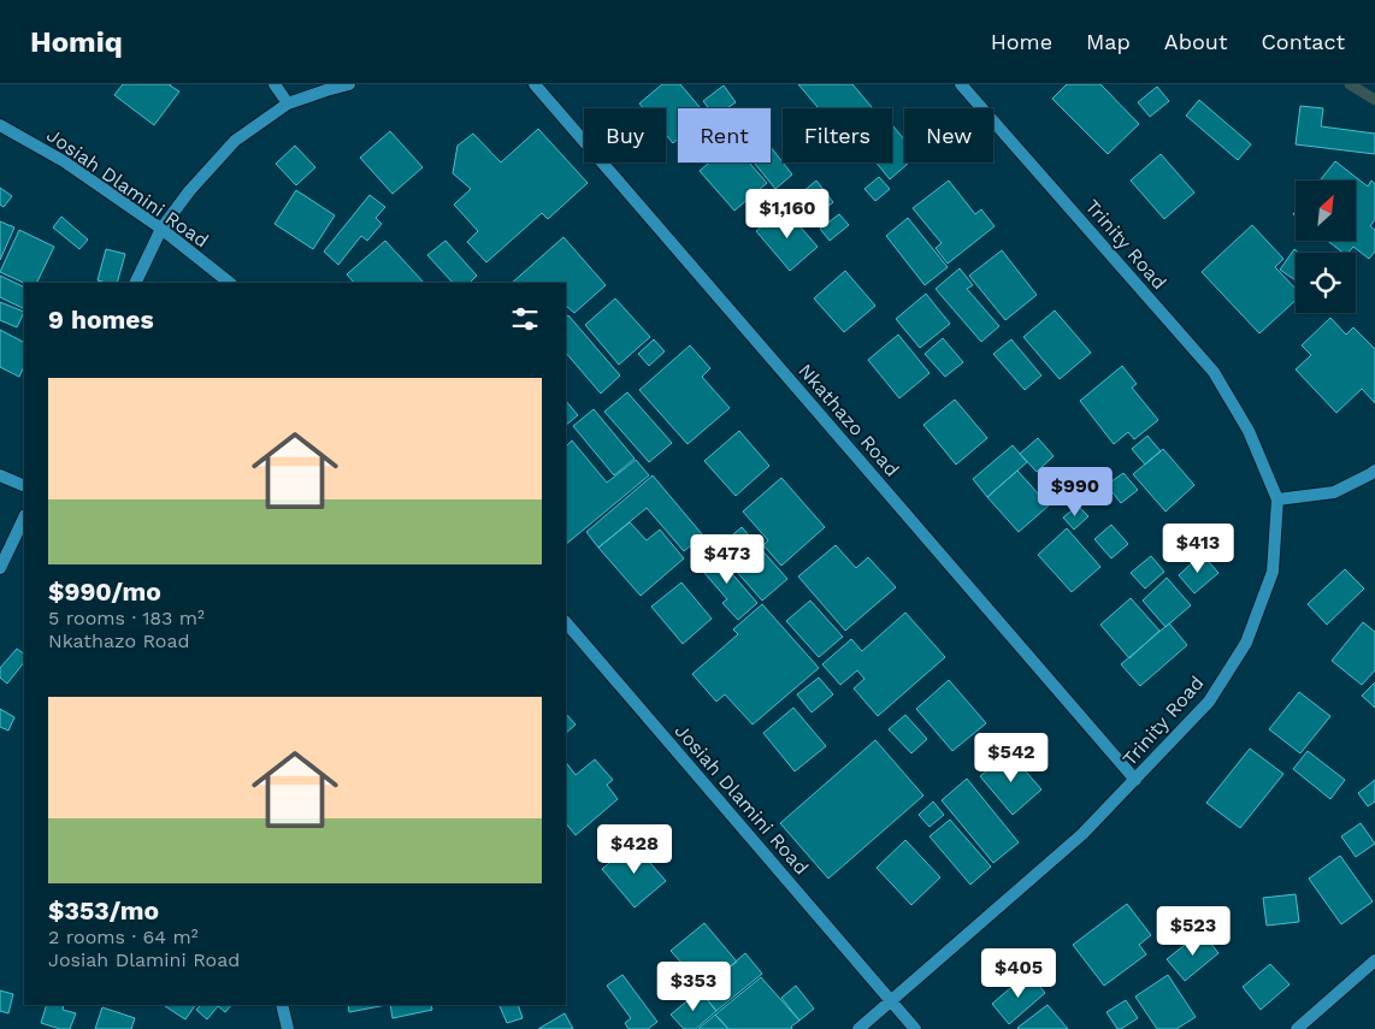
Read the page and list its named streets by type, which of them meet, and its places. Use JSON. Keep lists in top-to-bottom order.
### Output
{
  "streets": {
    "street": ["Josiah Dlamini Road", "Trinity Road", "Nkathazo Road"]
  },
  "crossings": [
    ["Josiah Dlamini Road", "Trinity Road"],
    ["Trinity Road", "Nkathazo Road"]
  ],
  "north": "top right",
  "page": {
    "header": "Homiq",
    "nav": [
      "Home",
      "Map",
      "About",
      "Contact"
    ],
    "chip": [
      "Buy",
      "Rent",
      "Filters",
      "New"
    ],
    "price": [
      "$1,160",
      "$990",
      "$413",
      "$473",
      "$542",
      "$428",
      "$523",
      "$405",
      "$353"
    ],
    "heading": "9 homes",
    "list": [
      {
        "name": "$990/mo",
        "note": "5 rooms · 183 m² · Nkathazo Road"
      },
      {
        "name": "$353/mo",
        "note": "2 rooms · 64 m² · Josiah Dlamini Road"
      }
    ]
  }
}
